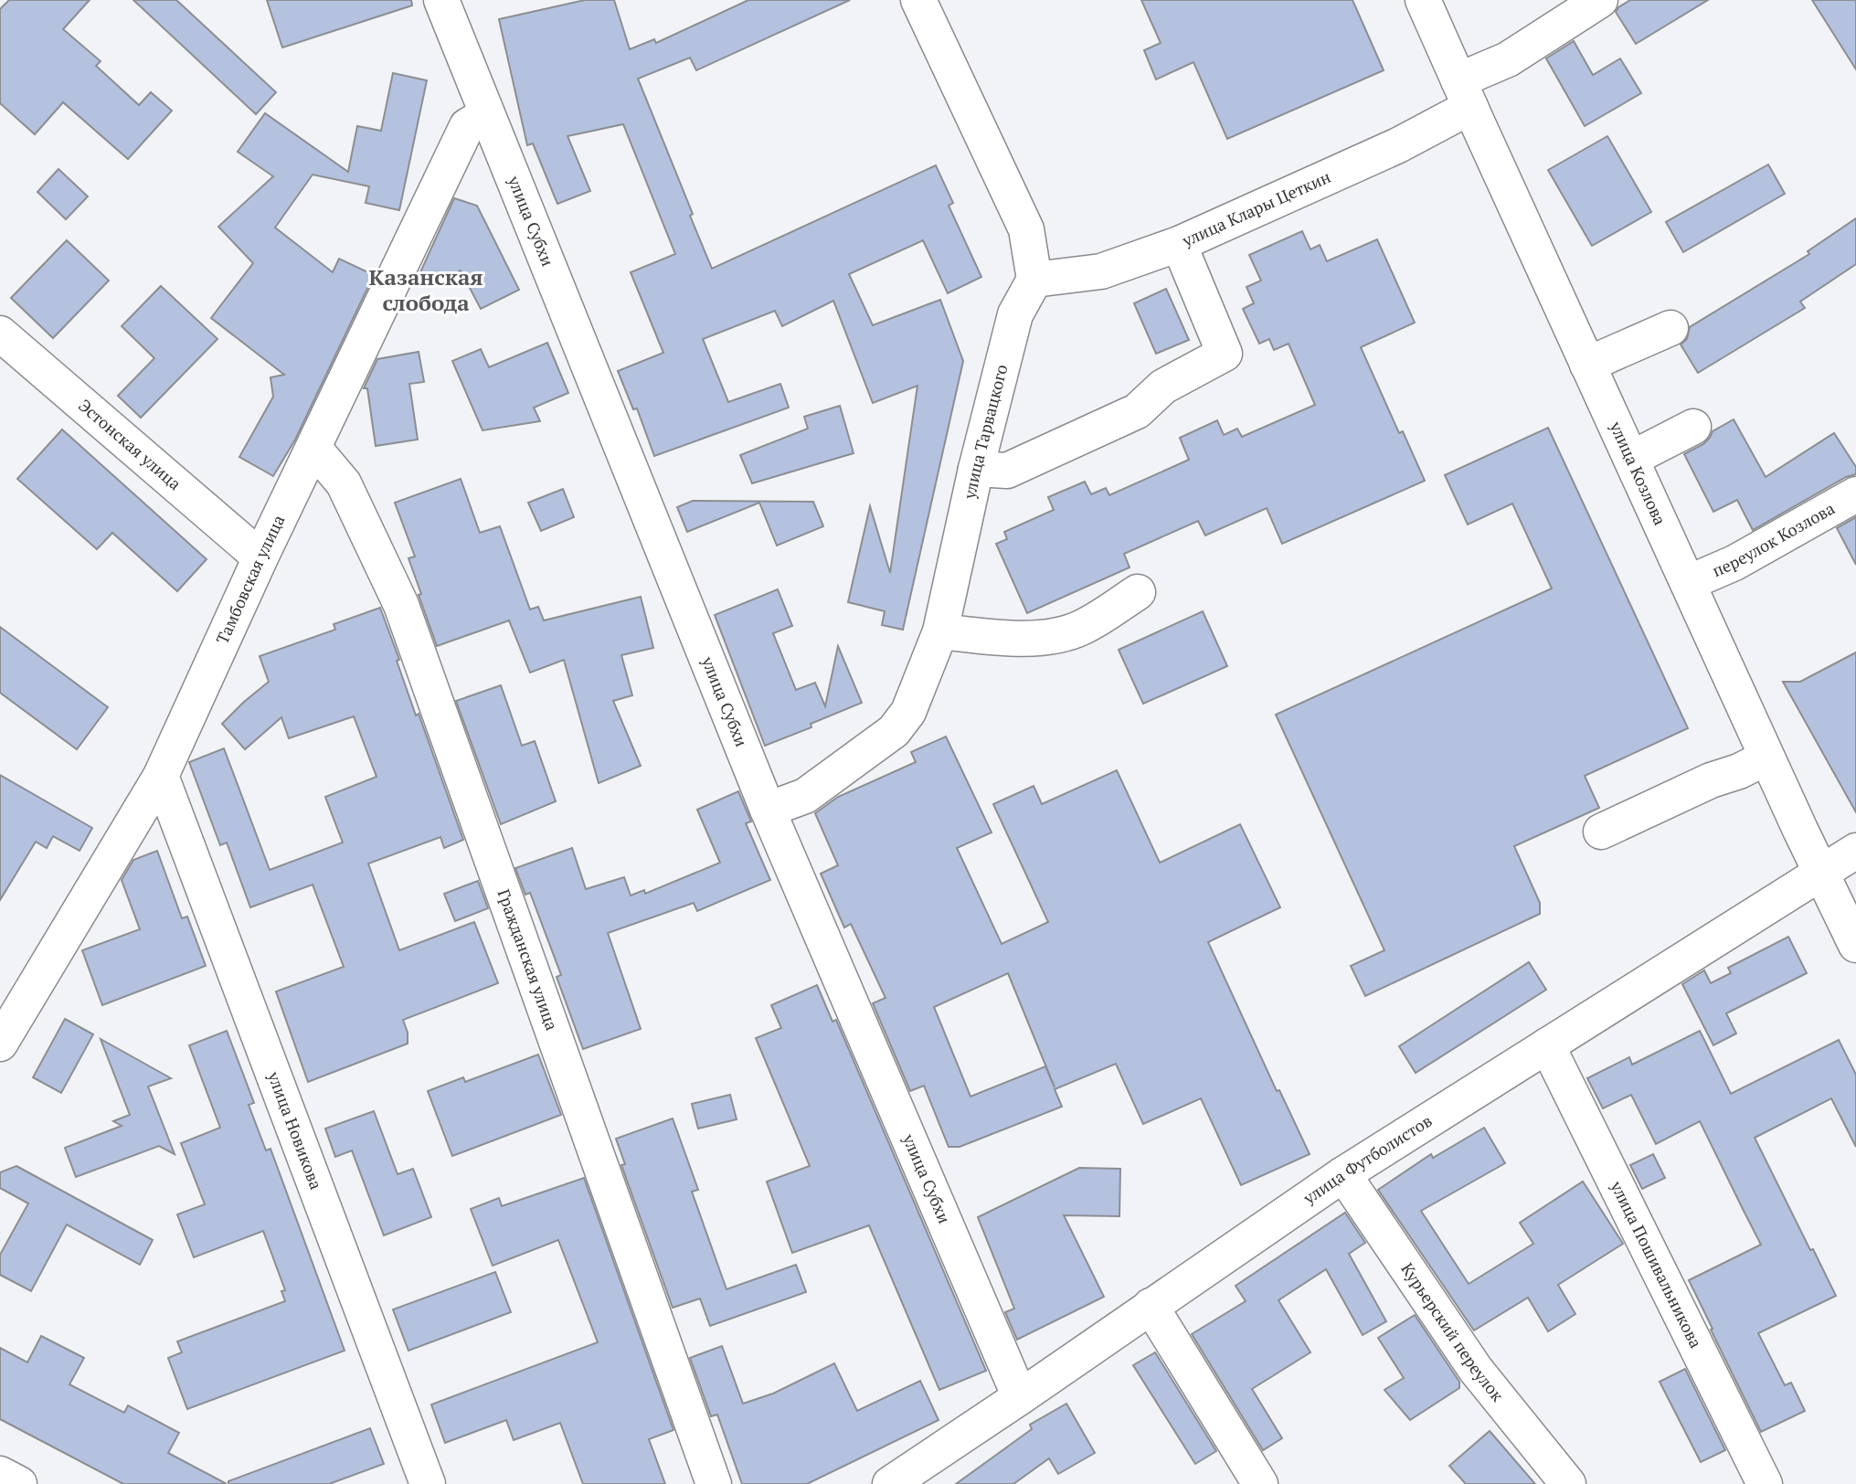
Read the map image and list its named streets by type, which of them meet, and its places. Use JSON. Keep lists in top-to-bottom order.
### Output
{
  "streets": {
    "street": [
      "улица Клары Цеткин",
      "улица Субхи",
      "улица Тарвацкого",
      "Эстонская улица",
      "улица Козлова",
      "переулок Козлова",
      "Тамбовская улица",
      "Гражданская улица",
      "улица Новикова",
      "улица Футболистов",
      "улица Пошивальникова",
      "Курьерский переулок"
    ]
  },
  "crossings": [
    ["улица Клары Цеткин", "улица Тарвацкого"],
    ["улица Клары Цеткин", "улица Козлова"],
    ["улица Субхи", "улица Тарвацкого"],
    ["улица Субхи", "Тамбовская улица"],
    ["улица Субхи", "улица Футболистов"],
    ["Эстонская улица", "Тамбовская улица"],
    ["улица Козлова", "переулок Козлова"],
    ["улица Козлова", "улица Футболистов"],
    ["Тамбовская улица", "Гражданская улица"],
    ["Тамбовская улица", "улица Новикова"],
    ["улица Футболистов", "улица Пошивальникова"],
    ["улица Футболистов", "Курьерский переулок"]
  ],
  "districts": ["Казанская слобода"]
}
